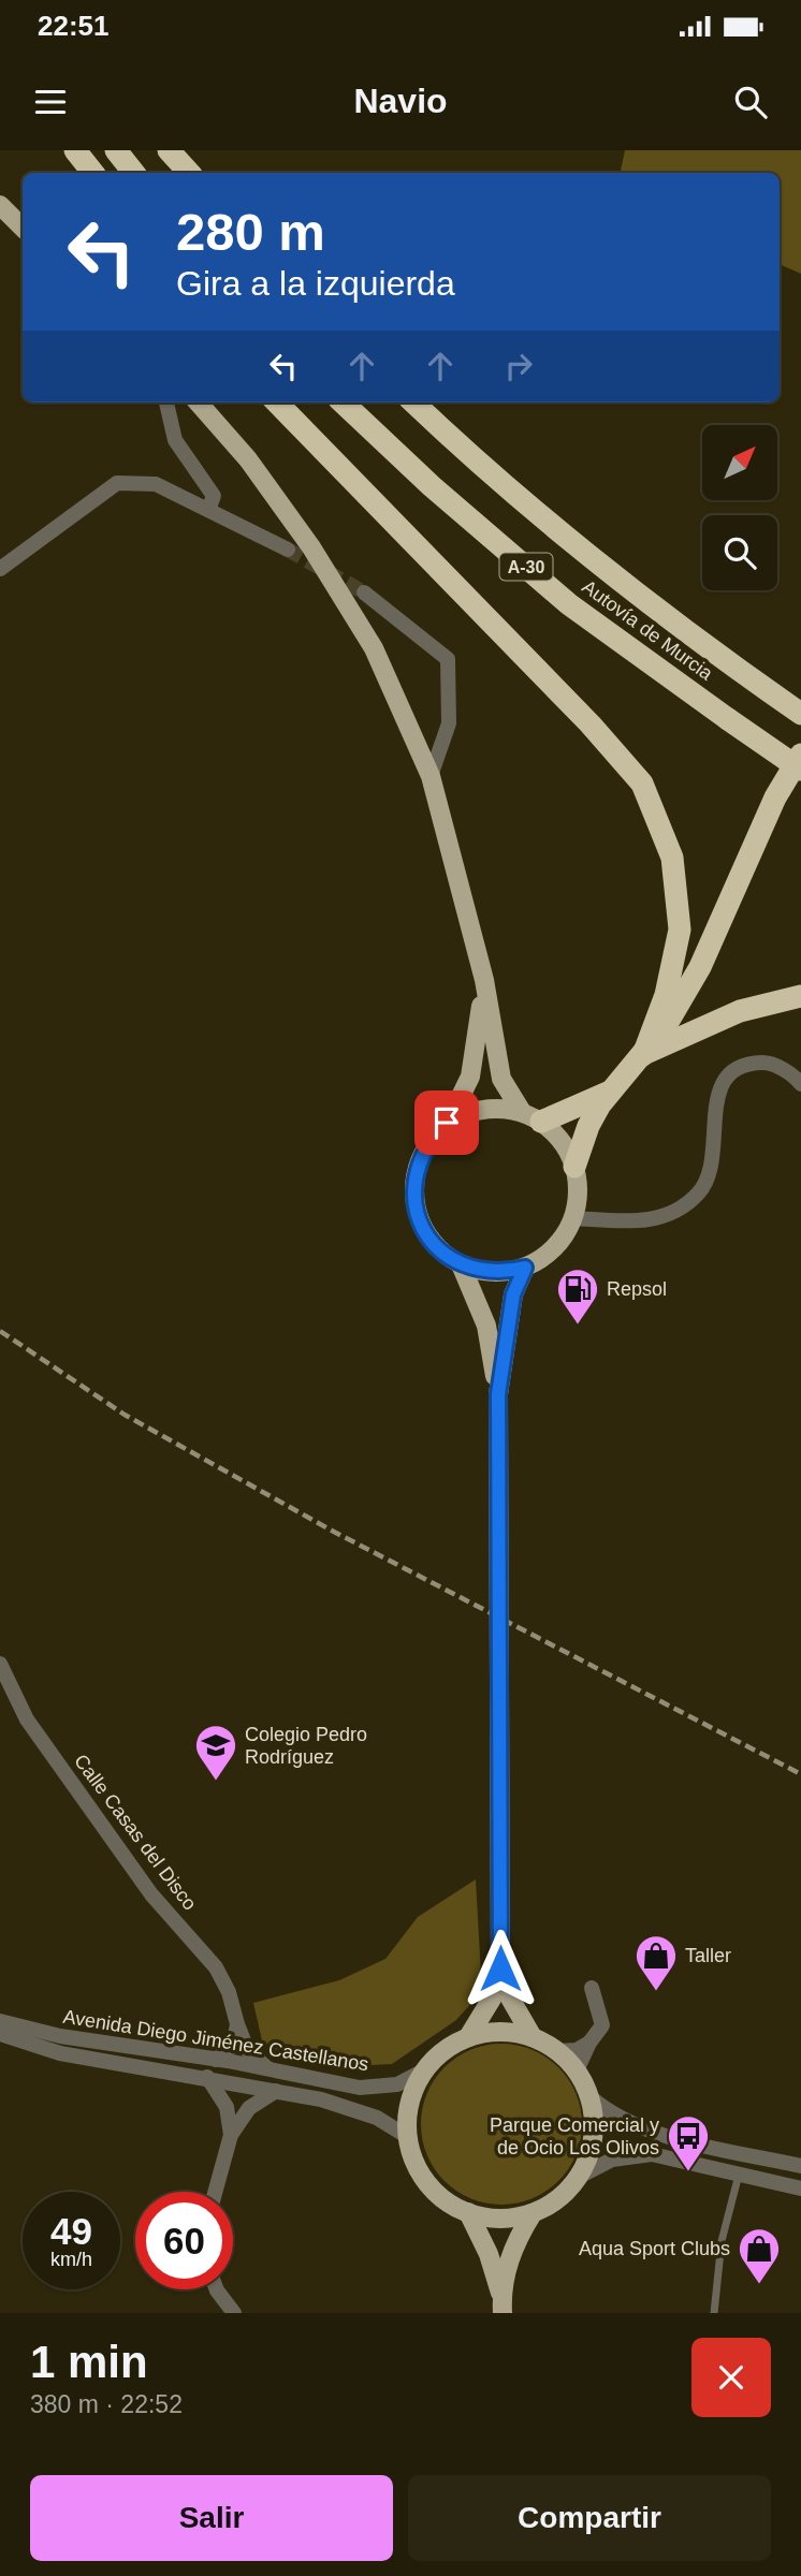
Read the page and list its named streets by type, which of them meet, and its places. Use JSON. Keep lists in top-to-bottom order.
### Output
{
  "streets": {
    "highway": ["A-30", "Autovía de Murcia"],
    "street": ["Calle Casas del Disco", "Avenida Diego Jiménez Castellanos"]
  },
  "crossings": [
    ["Calle Casas del Disco", "Avenida Diego Jiménez Castellanos"]
  ],
  "places": {
    "fuel station": ["Repsol"],
    "school or university": ["Colegio Pedro Rodríguez"],
    "shop": ["Taller", "Aqua Sport Clubs"],
    "bus stop": ["Parque Comercial y de Ocio Los Olivos"]
  },
  "north": "top right",
  "page": {
    "status": "22:51",
    "header": "Navio",
    "turn": ["280 m", "Gira a la izquierda"],
    "speed": "49 km/h",
    "limit": "60",
    "heading": ["1 min", "380 m · 22:52"],
    "buttons": ["Salir", "Compartir"]
  }
}
